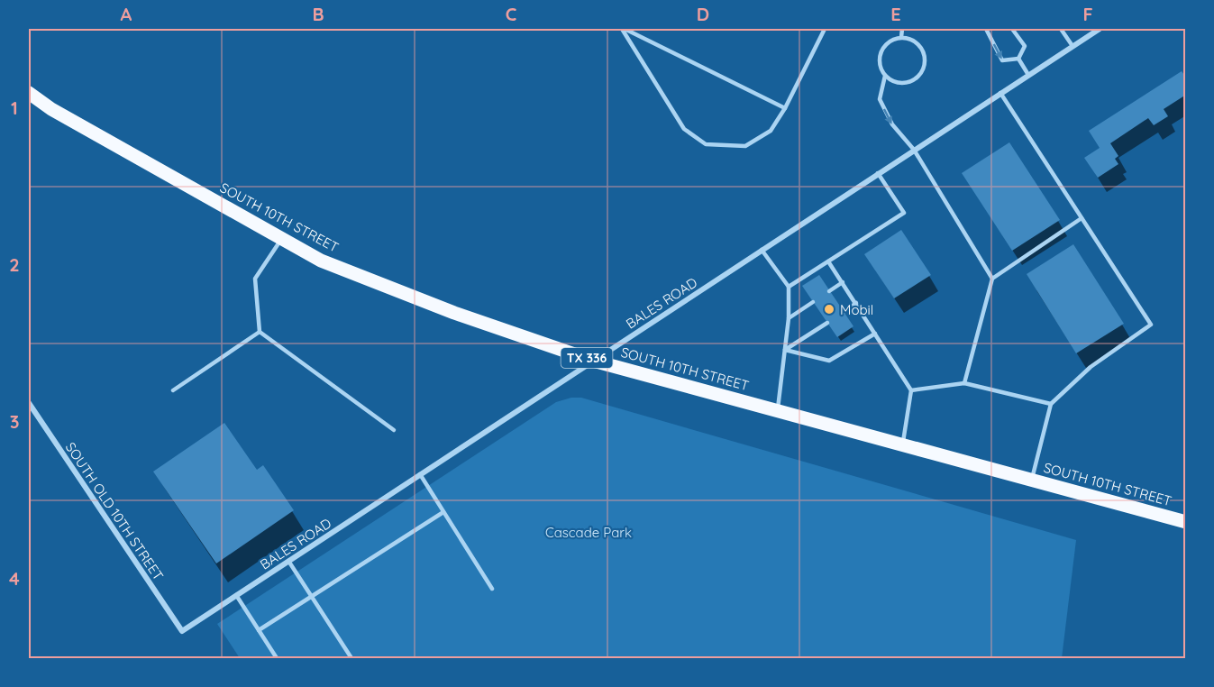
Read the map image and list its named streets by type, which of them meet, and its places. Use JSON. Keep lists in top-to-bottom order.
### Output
{
  "streets": {
    "main road": ["SOUTH 10TH STREET", "TX 336"],
    "street": ["BALES ROAD", "SOUTH OLD 10TH STREET"]
  },
  "crossings": [
    ["SOUTH 10TH STREET", "BALES ROAD"],
    ["BALES ROAD", "SOUTH OLD 10TH STREET"]
  ],
  "parks": ["Cascade Park"],
  "places": ["Mobil"],
  "grid": {
    "columns": [
      "A",
      "B",
      "C",
      "D",
      "E",
      "F"
    ],
    "rows": [
      "1",
      "2",
      "3",
      "4"
    ]
  }
}
